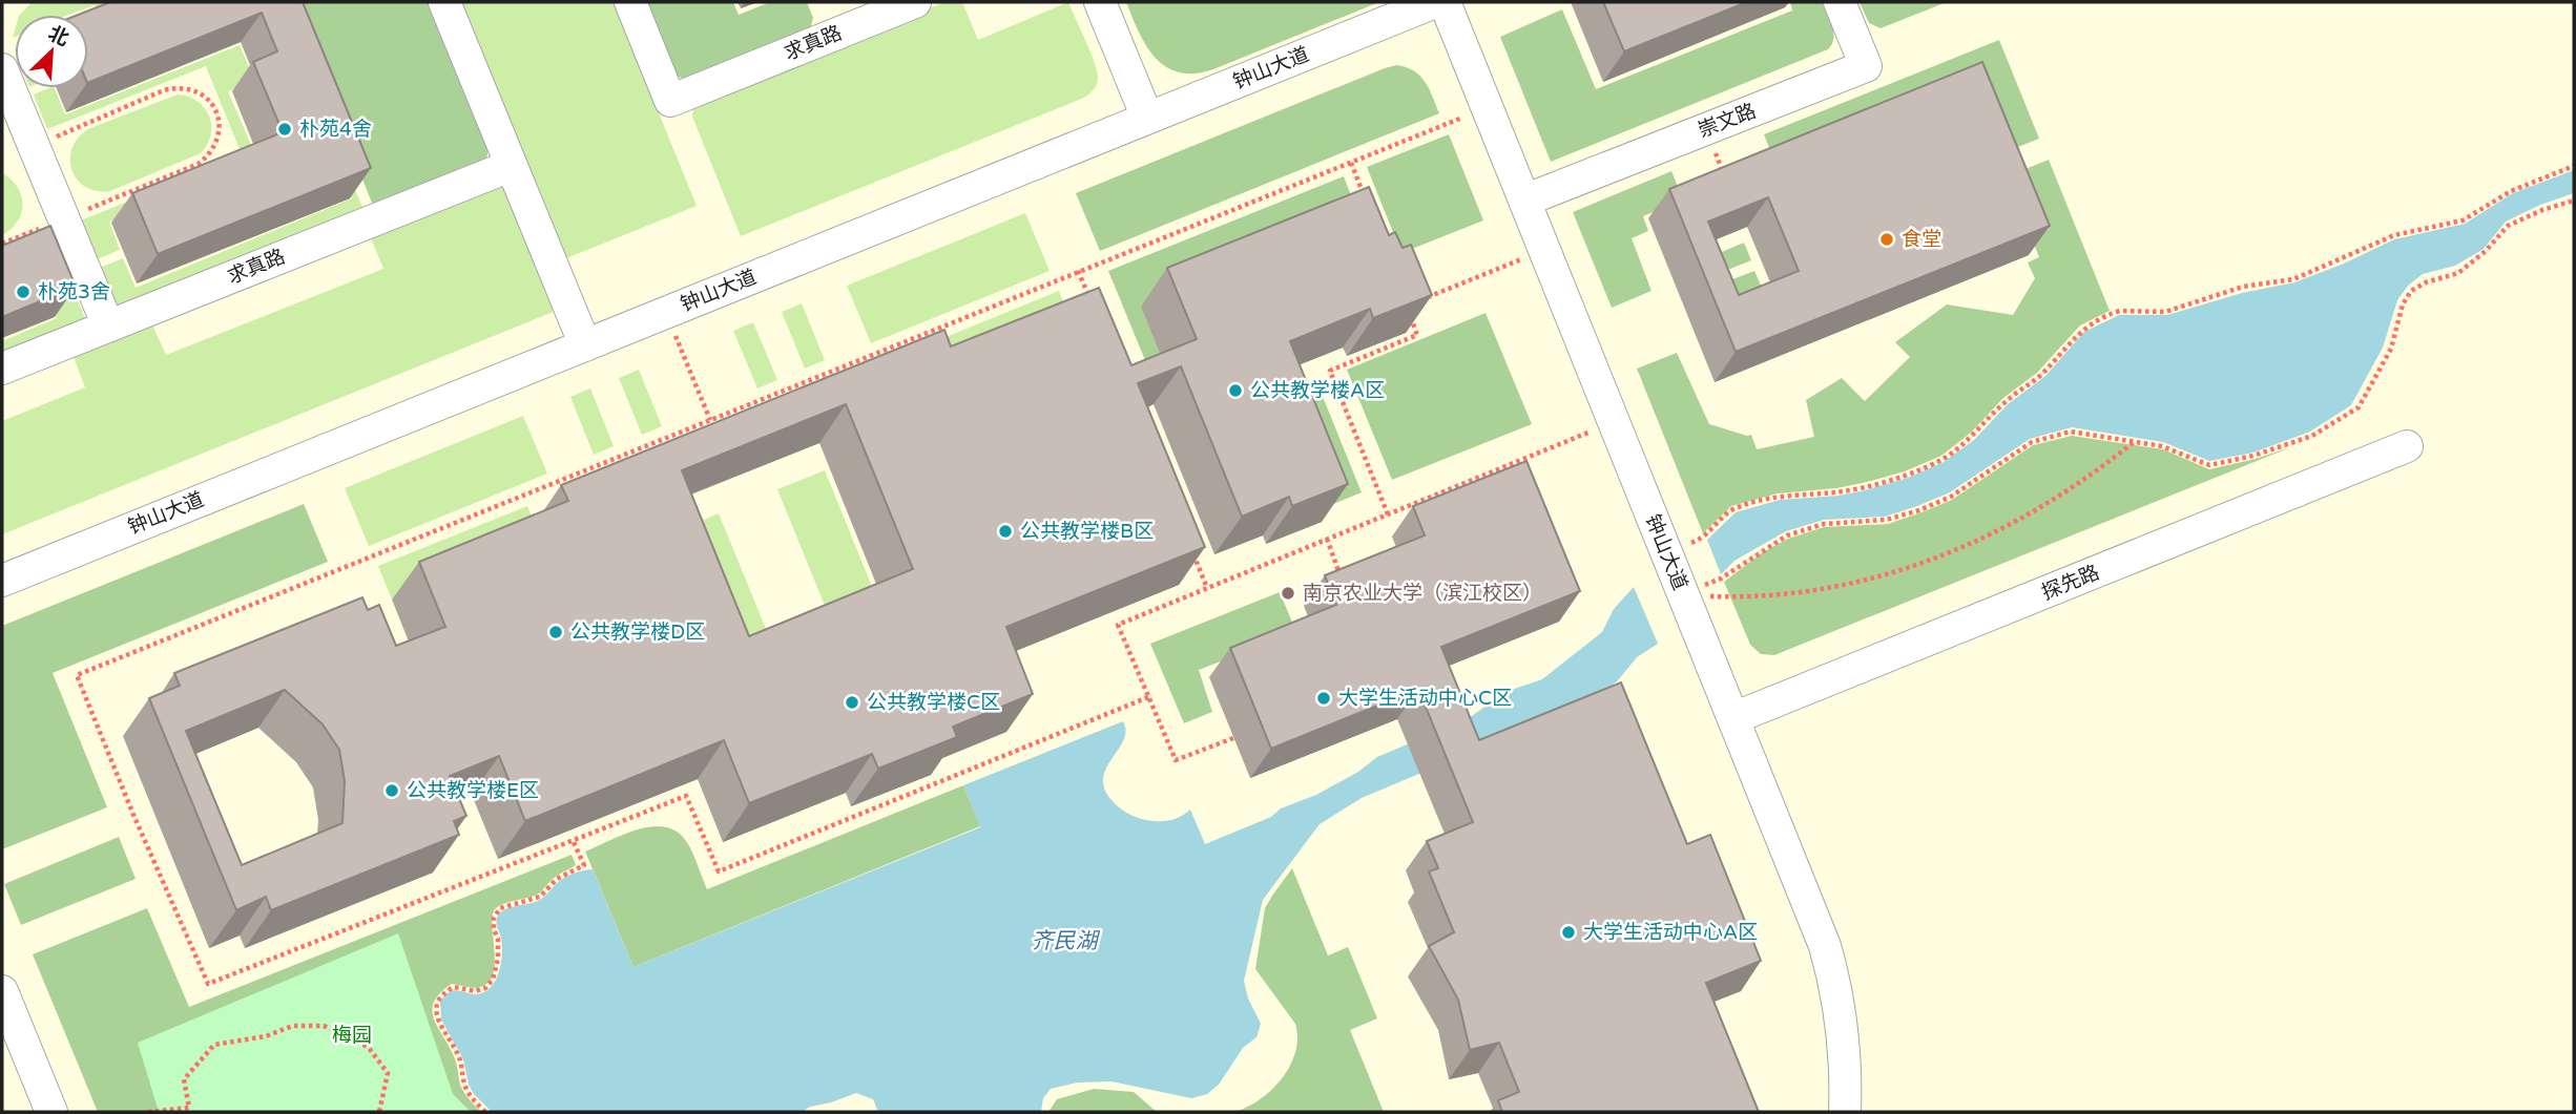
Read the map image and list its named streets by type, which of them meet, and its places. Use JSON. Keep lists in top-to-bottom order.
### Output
{
  "streets": {
    "street": [
      "求真路",
      "钟山大道",
      "崇文路",
      "探先路"
    ]
  },
  "crossings": [
    ["钟山大道", "崇文路"],
    ["钟山大道", "探先路"]
  ],
  "water": ["齐民湖"],
  "parks": ["梅园"],
  "places": [
    "朴苑4舍",
    "食堂",
    "朴苑3舍",
    "公共教学楼A区",
    "公共教学楼B区",
    "南京农业大学（滨江校区）",
    "公共教学楼D区",
    "大学生活动中心C区",
    "公共教学楼C区",
    "公共教学楼E区",
    "大学生活动中心A区"
  ],
  "north": "top right"
}
